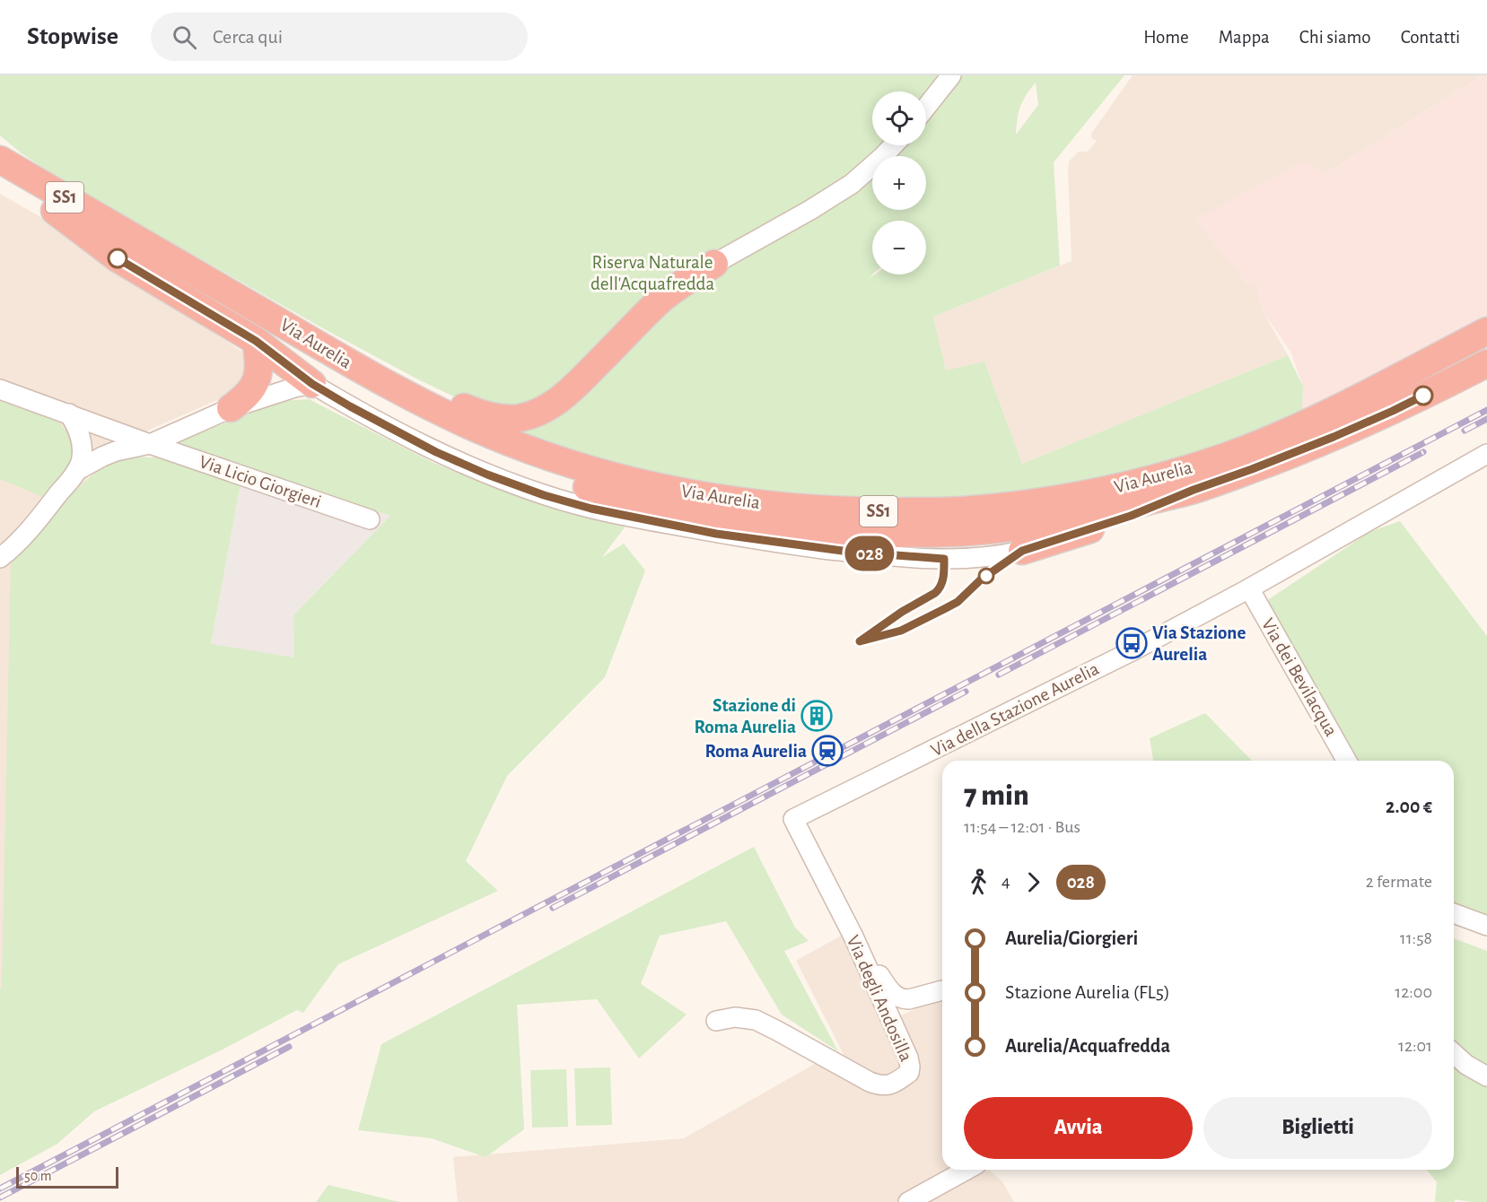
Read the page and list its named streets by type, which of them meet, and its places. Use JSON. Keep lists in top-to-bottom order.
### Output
{
  "streets": {
    "highway": ["SS1", "Via Aurelia"],
    "street": [
      "Via Licio Giorgieri",
      "Via dei Bevilacqua",
      "Via della Stazione Aurelia",
      "Via degli Andosilla"
    ]
  },
  "crossings": [
    ["Via Aurelia", "Via Licio Giorgieri"],
    ["Via dei Bevilacqua", "Via della Stazione Aurelia"],
    ["Via della Stazione Aurelia", "Via degli Andosilla"]
  ],
  "parks": ["Riserva Naturale dell'Acquafredda"],
  "places": {
    "bus stop": ["Via Stazione Aurelia"],
    "building": ["Stazione di Roma Aurelia"],
    "station": ["Roma Aurelia"]
  },
  "lines": ["bus line 028"],
  "scale_bar": "50 m",
  "page": {
    "header": "Stopwise",
    "search": "Cerca qui",
    "nav": [
      "Home",
      "Mappa",
      "Chi siamo",
      "Contatti"
    ],
    "on_map": "028",
    "map_buttons": ["+", "−"],
    "heading": ["7 min", "11:54 – 12:01 · Bus", "2.00 €"],
    "legs": ["4", "028", "2 fermate"],
    "list": [
      {
        "name": "Aurelia/Giorgieri",
        "value": "11:58"
      },
      {
        "name": "Stazione Aurelia (FL5)",
        "value": "12:00"
      },
      {
        "name": "Aurelia/Acquafredda",
        "value": "12:01"
      }
    ],
    "buttons": ["Avvia", "Biglietti"],
    "scale": "50 m"
  }
}
